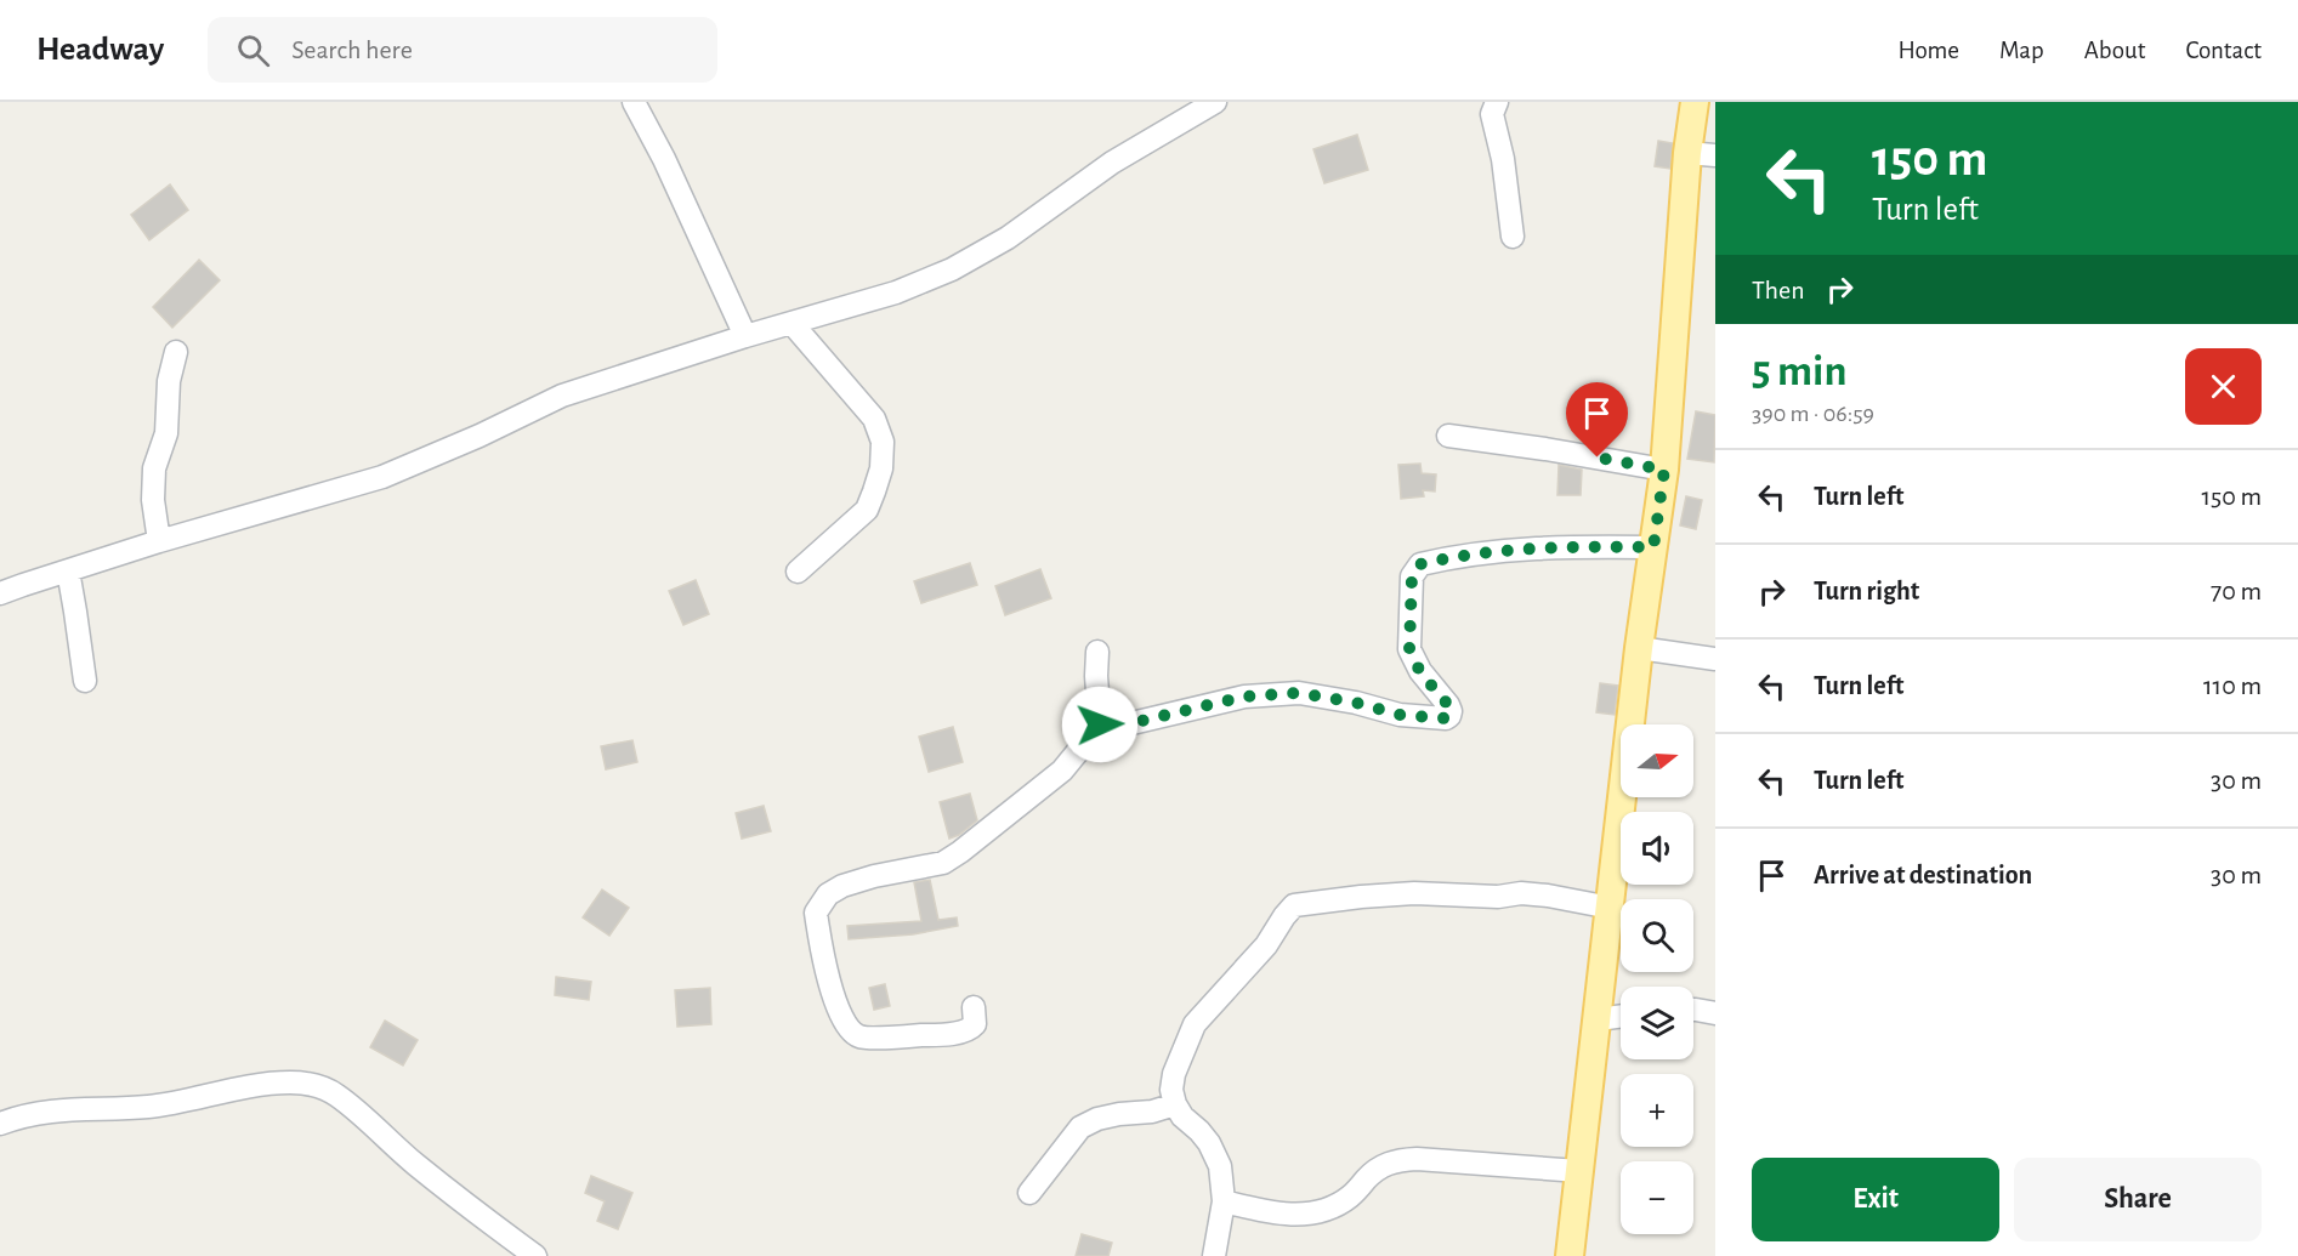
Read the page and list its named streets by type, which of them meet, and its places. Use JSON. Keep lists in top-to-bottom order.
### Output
{
  "north": "right",
  "page": {
    "header": "Headway",
    "search": "Search here",
    "nav": [
      "Home",
      "Map",
      "About",
      "Contact"
    ],
    "turn": ["150 m", "Turn left"],
    "then": "Then",
    "heading": ["5 min", "390 m · 06:59"],
    "list": [
      {
        "name": "Turn left",
        "value": "150 m"
      },
      {
        "name": "Turn right",
        "value": "70 m"
      },
      {
        "name": "Turn left",
        "value": "110 m"
      },
      {
        "name": "Turn left",
        "value": "30 m"
      },
      {
        "name": "Arrive at destination",
        "value": "30 m"
      }
    ],
    "map_buttons": ["+", "−"],
    "buttons": ["Exit", "Share"]
  }
}
